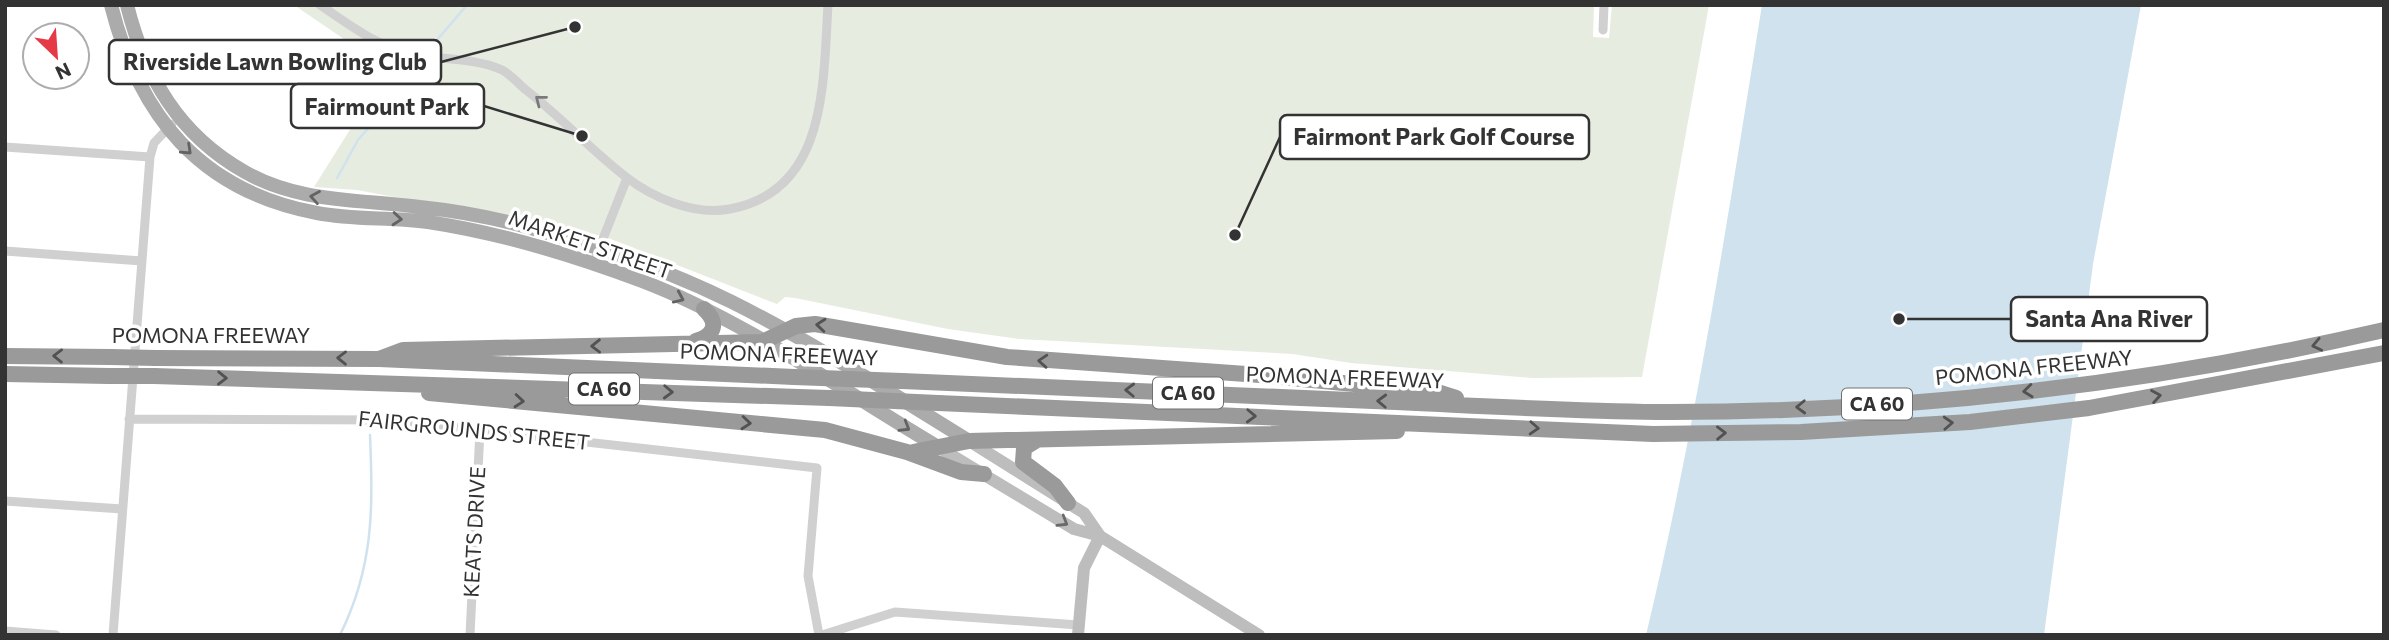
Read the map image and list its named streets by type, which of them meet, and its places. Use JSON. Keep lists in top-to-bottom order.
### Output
{
  "streets": {
    "highway": ["POMONA FREEWAY", "CA 60"],
    "main road": ["MARKET STREET"],
    "street": ["FAIRGROUNDS STREET", "KEATS DRIVE"]
  },
  "crossings": [
    ["FAIRGROUNDS STREET", "KEATS DRIVE"]
  ],
  "places": [
    "Riverside Lawn Bowling Club",
    "Fairmount Park",
    "Fairmont Park Golf Course",
    "Santa Ana River"
  ],
  "north": "bottom right"
}
